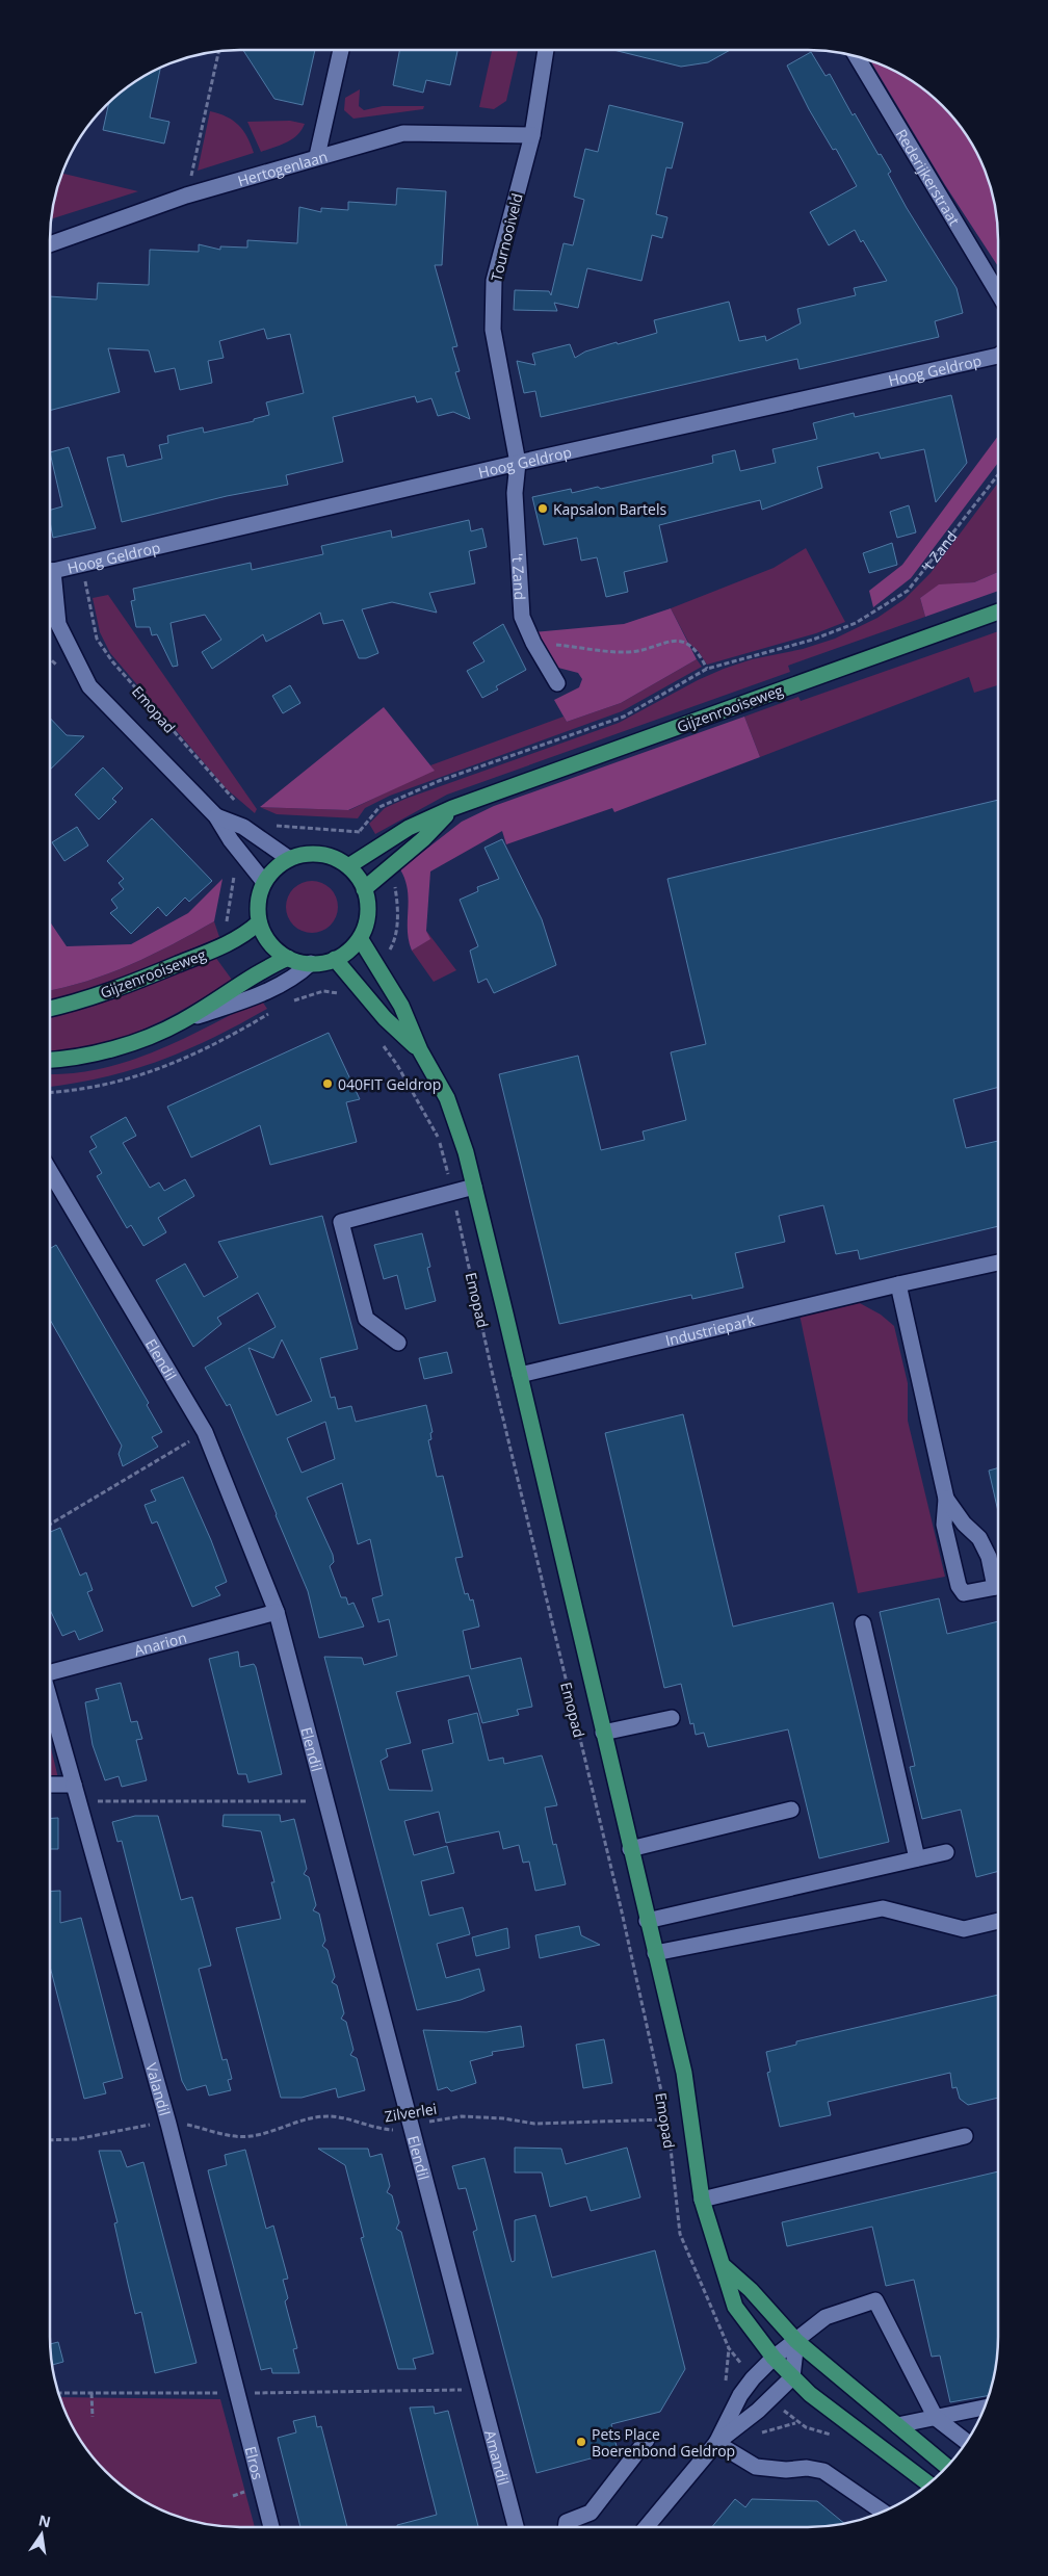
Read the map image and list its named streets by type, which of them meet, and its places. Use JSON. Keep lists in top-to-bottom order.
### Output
{
  "streets": {
    "main road": ["Gijzenrooiseweg", "Emopad"],
    "street": [
      "Hertogenlaan",
      "Rederijkerstraat",
      "Tournooiveld",
      "Hoog Geldrop",
      "'t Zand",
      "Industriepark",
      "Elendil",
      "Anarion",
      "Valandil",
      "Amandil",
      "Elros"
    ],
    "path": ["Zilverlei"]
  },
  "crossings": [
    ["Hertogenlaan", "Tournooiveld"],
    ["Tournooiveld", "Hoog Geldrop"],
    ["Tournooiveld", "'t Zand"],
    ["Hoog Geldrop", "'t Zand"],
    ["Hoog Geldrop", "Emopad"],
    ["Gijzenrooiseweg", "Emopad"],
    ["Emopad", "Industriepark"],
    ["Emopad", "Zilverlei"],
    ["Elendil", "Anarion"],
    ["Elendil", "Zilverlei"],
    ["Elendil", "Amandil"],
    ["Valandil", "Zilverlei"],
    ["Valandil", "Elros"]
  ],
  "places": ["Kapsalon Bartels", "040FIT Geldrop", "Pets Place Boerenbond Geldrop"],
  "north": "top"
}
